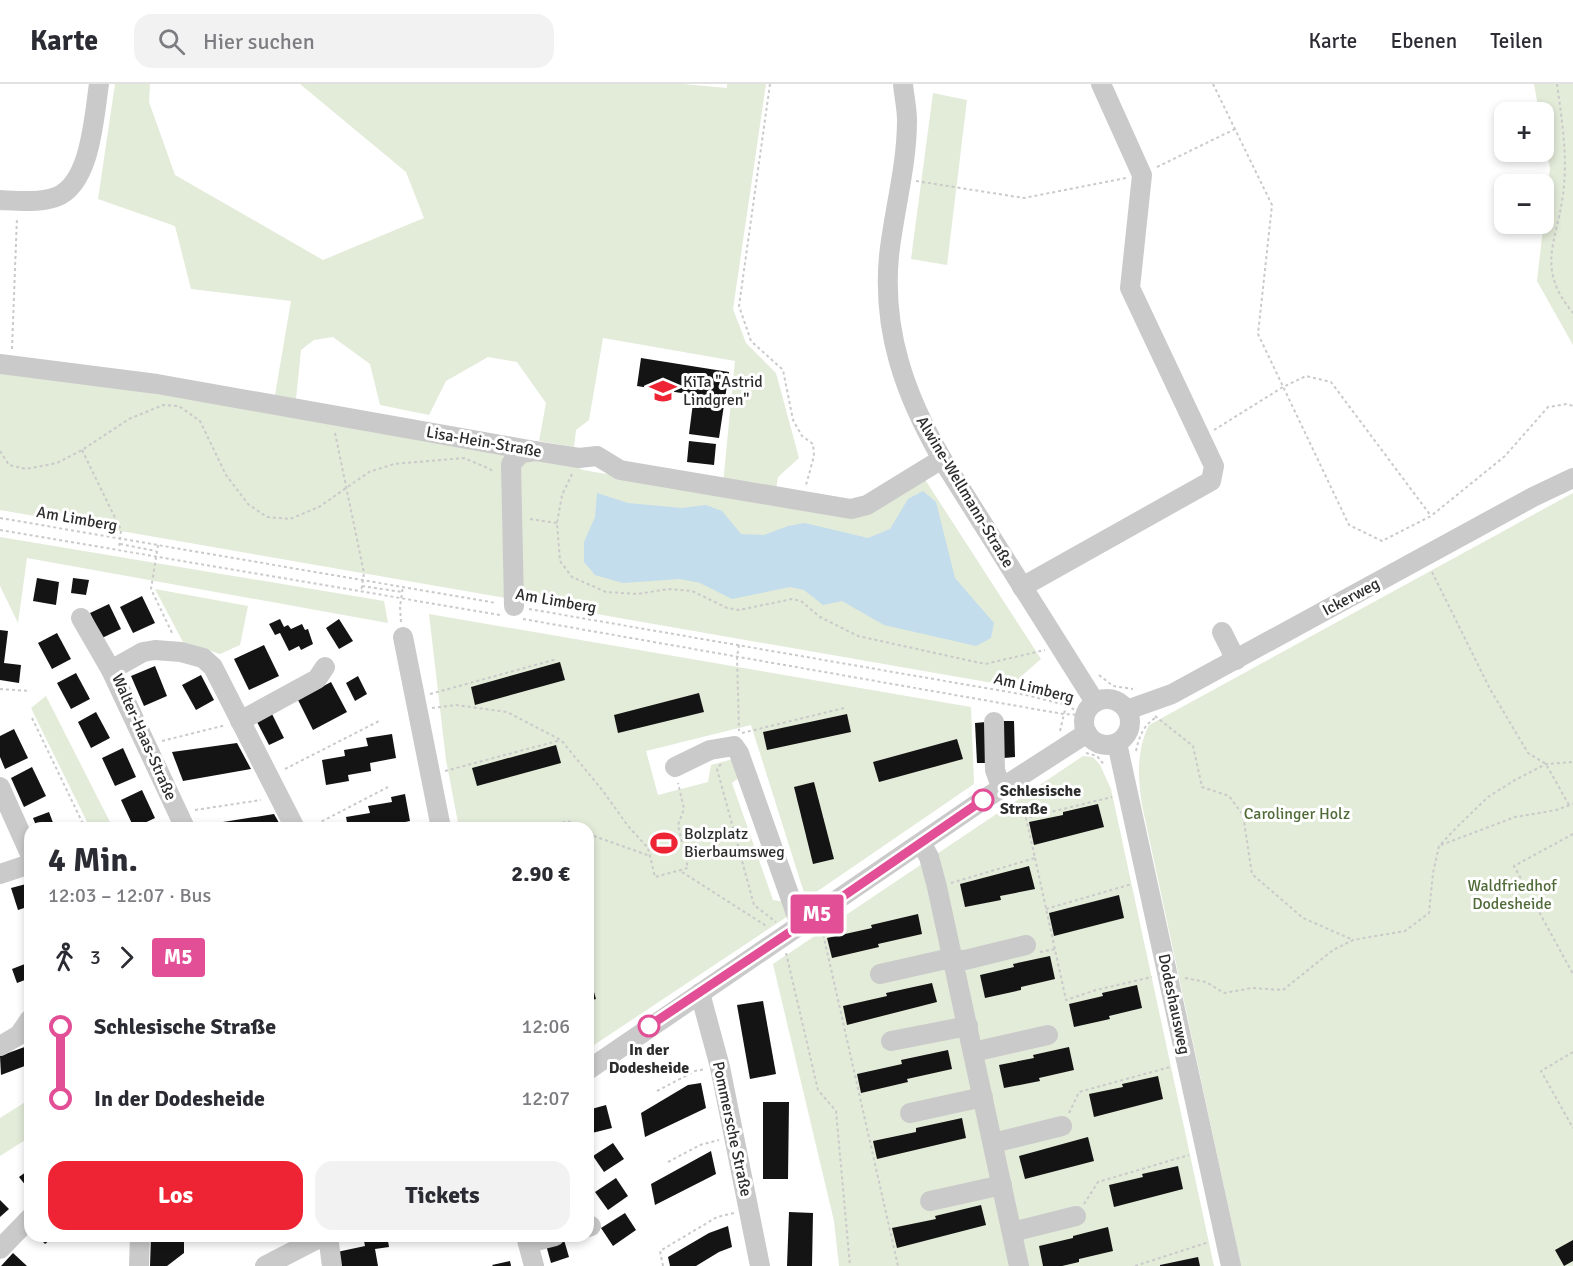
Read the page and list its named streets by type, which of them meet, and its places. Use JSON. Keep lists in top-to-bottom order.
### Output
{
  "streets": {
    "street": [
      "Lisa-Hein-Straße",
      "Alwine-Wellmann-Straße",
      "Ickerweg",
      "Walter-Haas-Straße",
      "Dodeshausweg",
      "Pommersche Straße"
    ],
    "path": ["Am Limberg"]
  },
  "crossings": [
    ["Lisa-Hein-Straße", "Alwine-Wellmann-Straße"],
    ["Alwine-Wellmann-Straße", "Am Limberg"],
    ["Alwine-Wellmann-Straße", "Ickerweg"],
    ["Alwine-Wellmann-Straße", "Dodeshausweg"],
    ["Am Limberg", "Ickerweg"],
    ["Am Limberg", "Dodeshausweg"],
    ["Ickerweg", "Dodeshausweg"]
  ],
  "parks": ["Carolinger Holz", "Waldfriedhof Dodesheide"],
  "places": {
    "school or university": ["KiTa \"Astrid Lindgren\""],
    "other": ["Schlesische Straße", "In der Dodesheide"],
    "sports": ["Bolzplatz Bierbaumsweg"]
  },
  "lines": ["bus line M5"],
  "page": {
    "header": "Karte",
    "search": "Hier suchen",
    "nav": ["Karte", "Ebenen", "Teilen"],
    "on_map": "M5",
    "map_buttons": ["+", "−"],
    "heading": ["4 Min.", "12:03 – 12:07 · Bus", "2.90 €"],
    "legs": ["3", "M5"],
    "list": [
      {
        "name": "Schlesische Straße",
        "value": "12:06"
      },
      {
        "name": "In der Dodesheide",
        "value": "12:07"
      }
    ],
    "buttons": ["Los", "Tickets"]
  }
}
